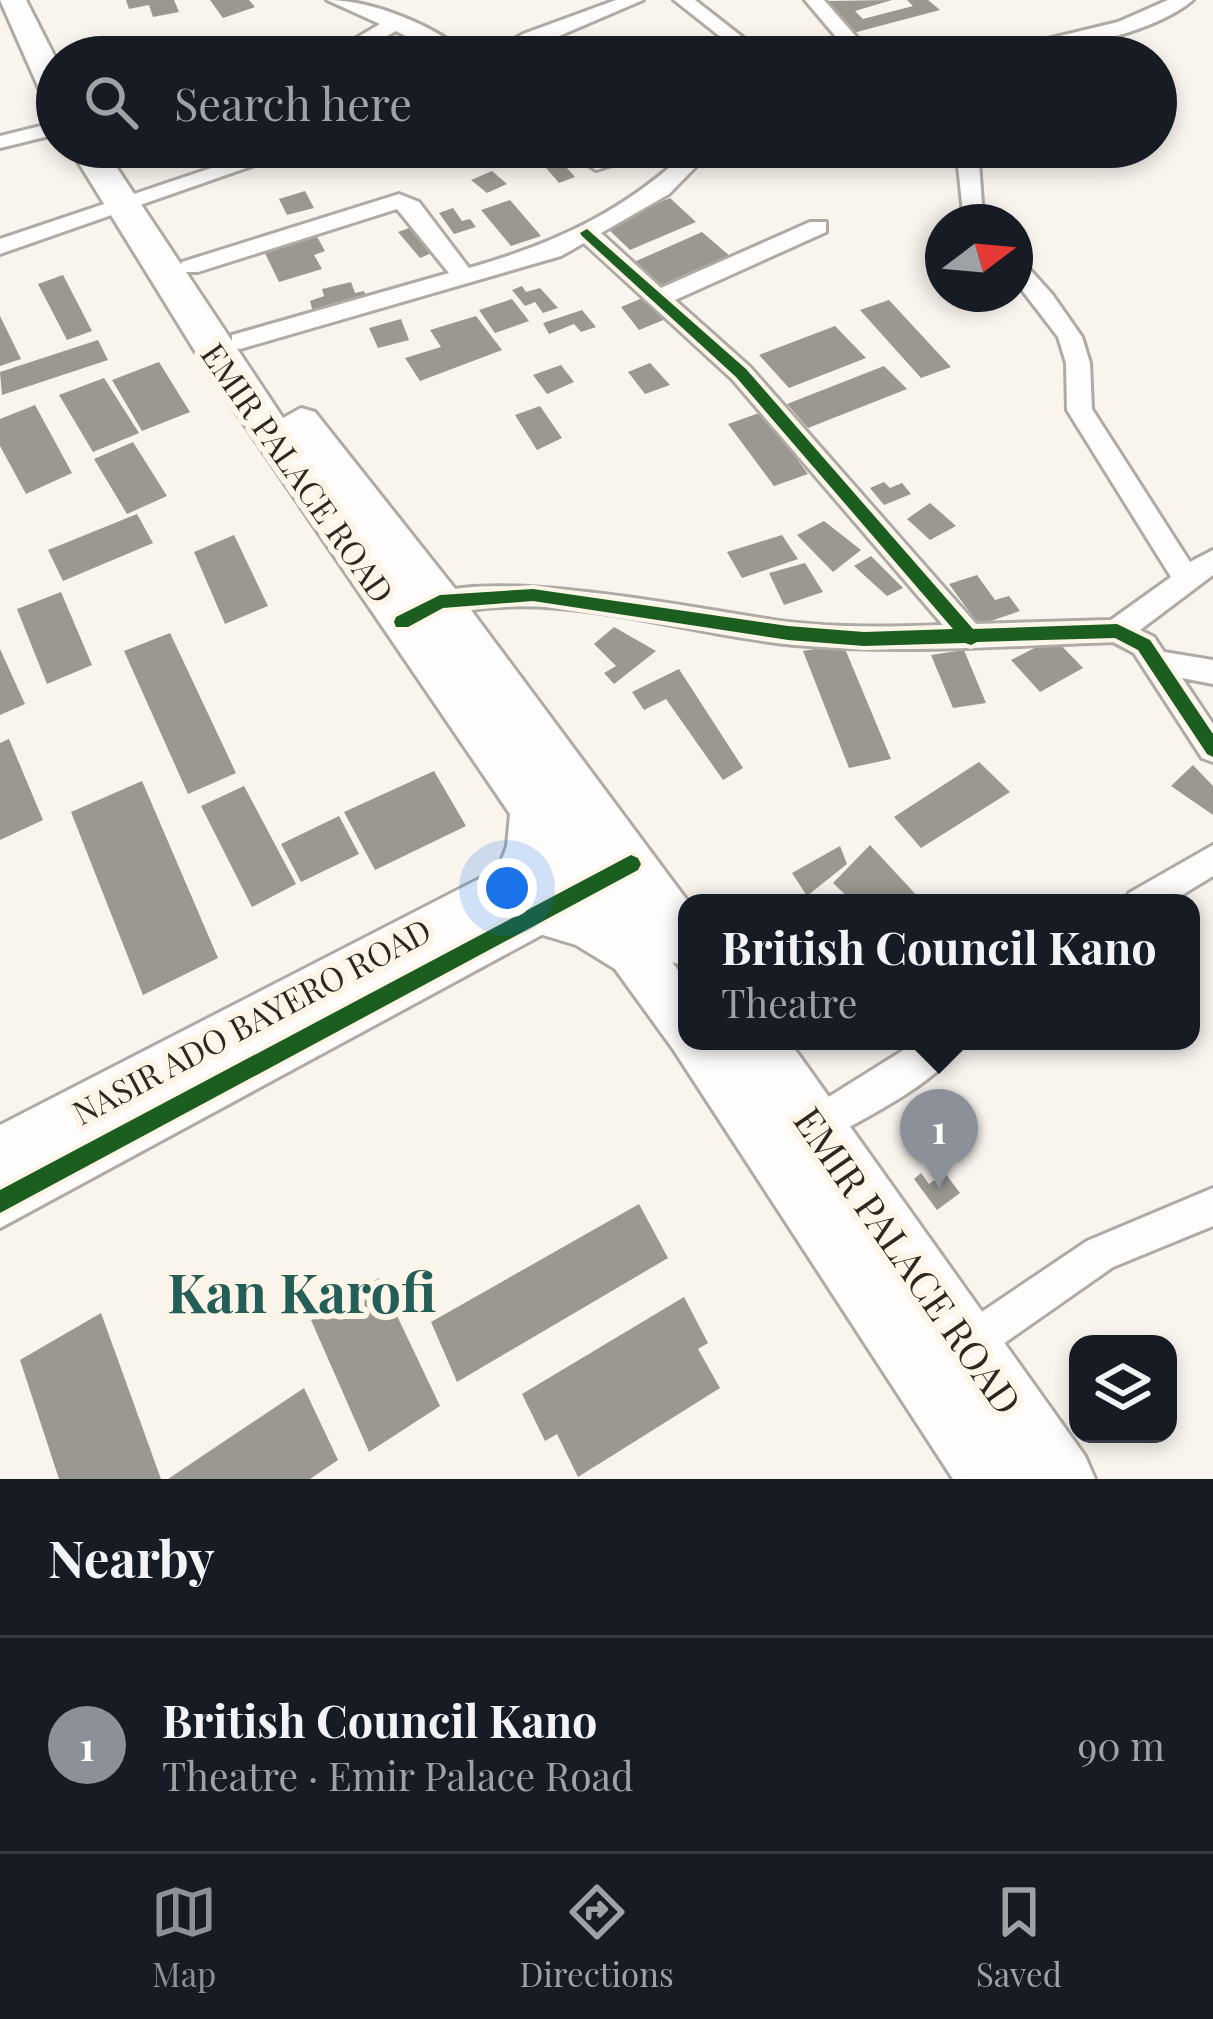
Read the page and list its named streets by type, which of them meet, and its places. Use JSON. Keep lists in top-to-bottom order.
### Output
{
  "streets": {
    "main road": ["EMIR PALACE ROAD"],
    "street": ["NASIR ADO BAYERO ROAD"]
  },
  "districts": ["Kan Karofi"],
  "north": "right",
  "page": {
    "search": "Search here",
    "popup": ["British Council Kano", "Theatre"],
    "pins": "1",
    "heading": "Nearby",
    "list": [
      {
        "mark": "1",
        "name": "British Council Kano",
        "note": "Theatre · Emir Palace Road",
        "value": "90 m"
      }
    ],
    "nav": ["Map", "Directions", "Saved"]
  }
}
